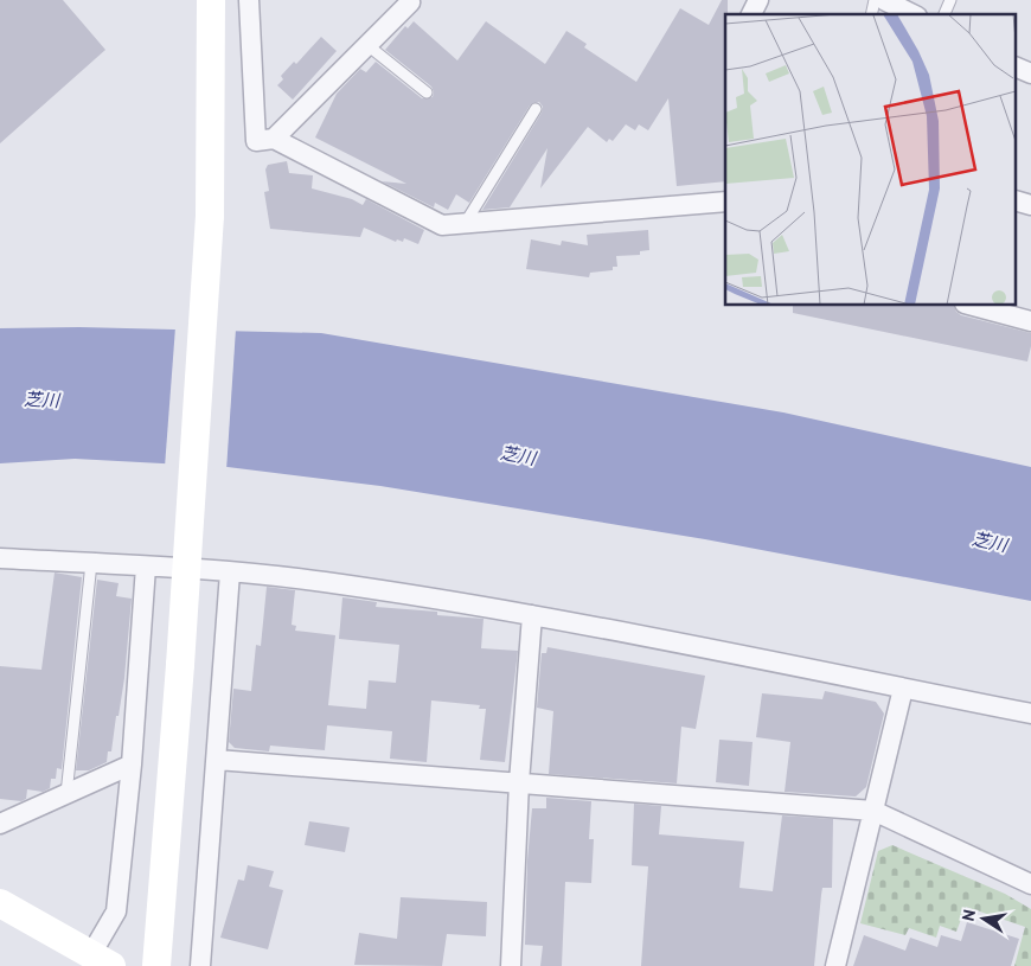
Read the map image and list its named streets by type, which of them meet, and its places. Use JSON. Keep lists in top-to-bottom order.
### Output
{
  "water": ["芝川"],
  "north": "left"
}
